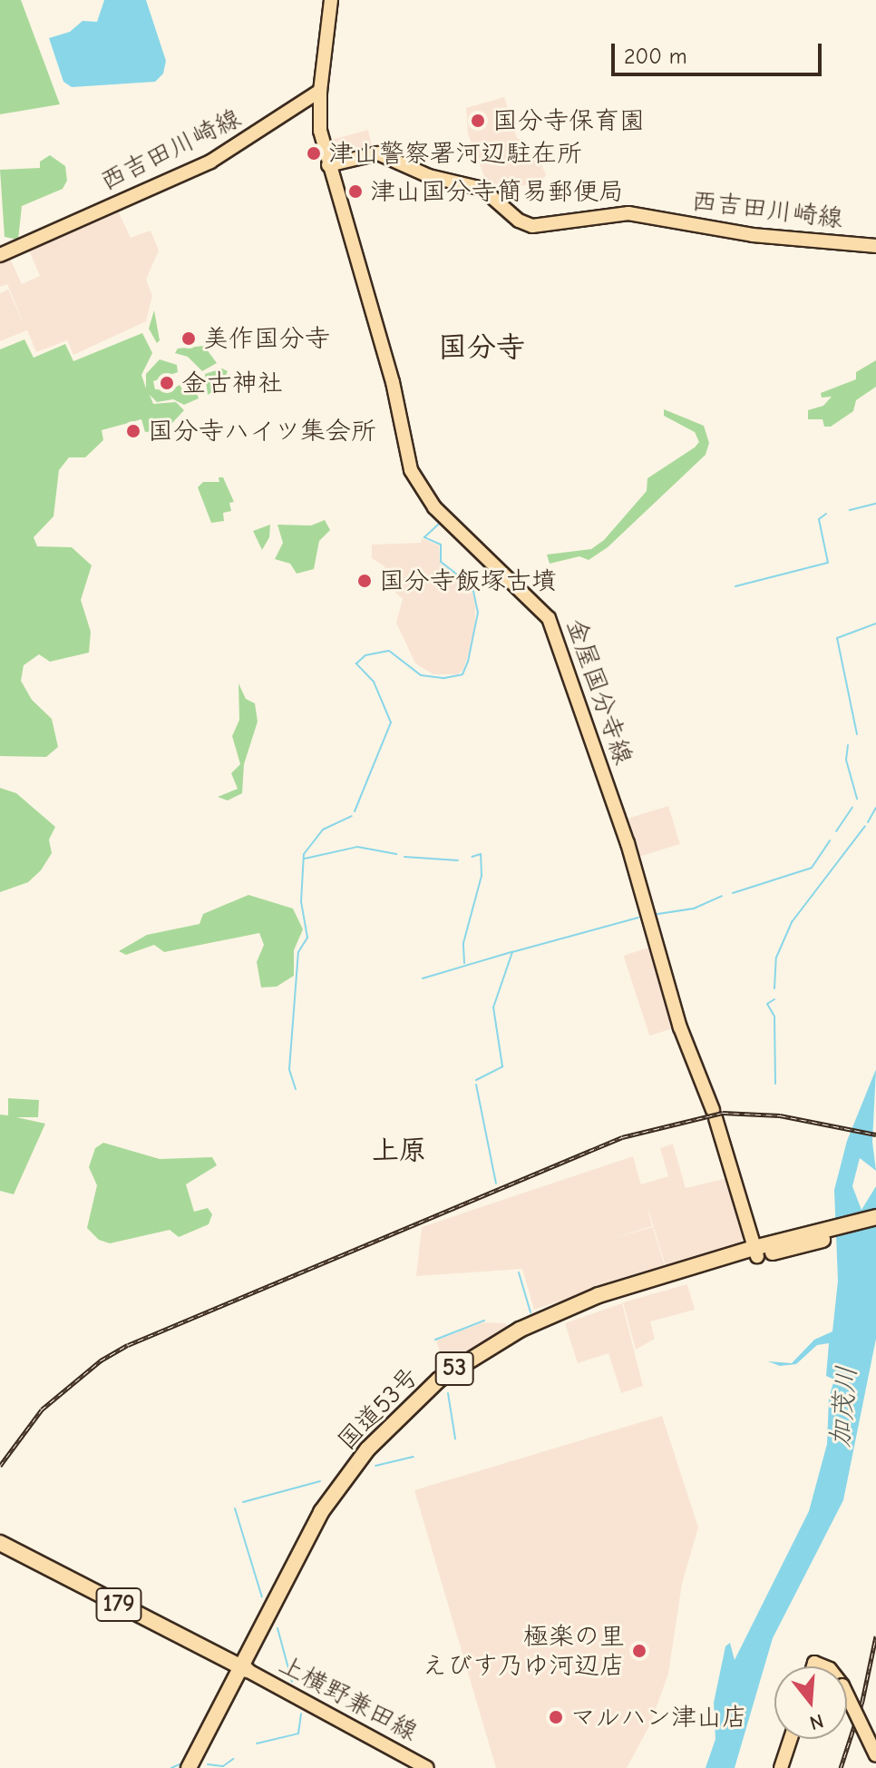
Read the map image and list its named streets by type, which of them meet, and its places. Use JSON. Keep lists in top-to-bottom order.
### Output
{
  "streets": {
    "highway": ["53", "国道53号", "179"],
    "main road": ["西吉田川崎線", "金屋国分寺線", "上横野兼田線"]
  },
  "crossings": [
    ["西吉田川崎線", "金屋国分寺線"],
    ["金屋国分寺線", "国道53号"],
    ["国道53号", "179"],
    ["国道53号", "上横野兼田線"],
    ["179", "上横野兼田線"]
  ],
  "districts": ["国分寺", "上原"],
  "water": ["加茂川"],
  "places": [
    "国分寺保育園",
    "津山警察署河辺駐在所",
    "津山国分寺簡易郵便局",
    "美作国分寺",
    "金古神社",
    "国分寺ハイツ集会所",
    "国分寺飯塚古墳",
    "極楽の里 えびす乃ゆ河辺店",
    "マルハン津山店"
  ],
  "scale_bar": "200 m",
  "north": "bottom"
}
